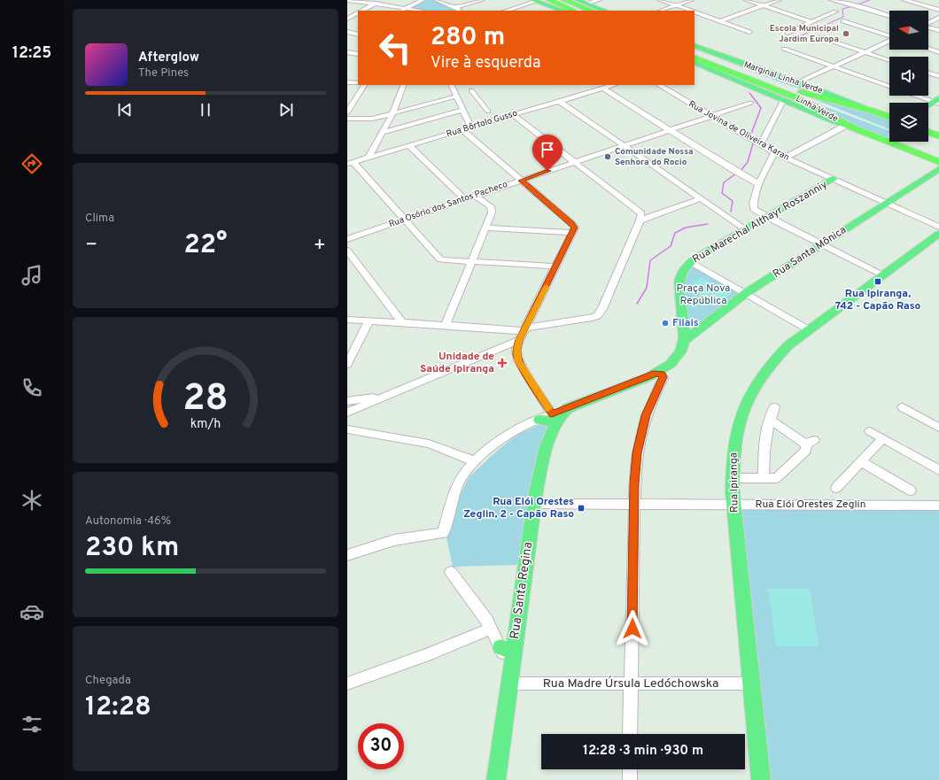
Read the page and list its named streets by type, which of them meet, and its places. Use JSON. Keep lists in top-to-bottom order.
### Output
{
  "streets": {
    "highway": ["Linha Verde"],
    "main road": [
      "Marginal Linha Verde",
      "Rua Marechal Althayr Roszanniy",
      "Rua Santa Mônica",
      "Rua Ipiranga",
      "Rua Santa Regina"
    ],
    "street": [
      "Rua Bôrtolo Gusso",
      "Rua Jovina de Oliveira Karan",
      "Rua Osório dos Santos Pacheco",
      "Rua Elói Orestes Zeglin",
      "Rua Madre Úrsula Ledóchowska"
    ]
  },
  "crossings": [
    ["Marginal Linha Verde", "Linha Verde"],
    ["Rua Jovina de Oliveira Karan", "Rua Osório dos Santos Pacheco"],
    ["Rua Jovina de Oliveira Karan", "Rua Marechal Althayr Roszanniy"],
    ["Rua Jovina de Oliveira Karan", "Rua Santa Mônica"],
    ["Rua Marechal Althayr Roszanniy", "Rua Santa Mônica"],
    ["Rua Marechal Althayr Roszanniy", "Rua Santa Regina"],
    ["Rua Ipiranga", "Rua Elói Orestes Zeglin"],
    ["Rua Ipiranga", "Rua Madre Úrsula Ledóchowska"],
    ["Rua Elói Orestes Zeglin", "Rua Santa Regina"],
    ["Rua Santa Regina", "Rua Madre Úrsula Ledóchowska"]
  ],
  "parks": ["Praça Nova República"],
  "places": {
    "other": ["Escola Municipal Jardim Europa", "Comunidade Nossa Senhora do Rocio", "Filais"],
    "transit": ["Rua Ipiranga, 742 - Capão Raso", "Rua Elói Orestes Zeglin, 2 - Capão Raso"],
    "health": ["Unidade de Saúde Ipiranga"]
  },
  "north": "left",
  "page": {
    "tabs": "12:25",
    "turn": ["280 m", "Vire à esquerda"],
    "song": ["Afterglow", "The Pines"],
    "tile": [
      "Clima",
      ["Autonomia · 46%", "230 km"],
      ["Chegada", "12:28"]
    ],
    "heat": ["−", "22°", "+"],
    "limit": "30",
    "trip": "12:28 · 3 min · 930 m",
    "gauge": ["28", "km/h"]
  }
}
